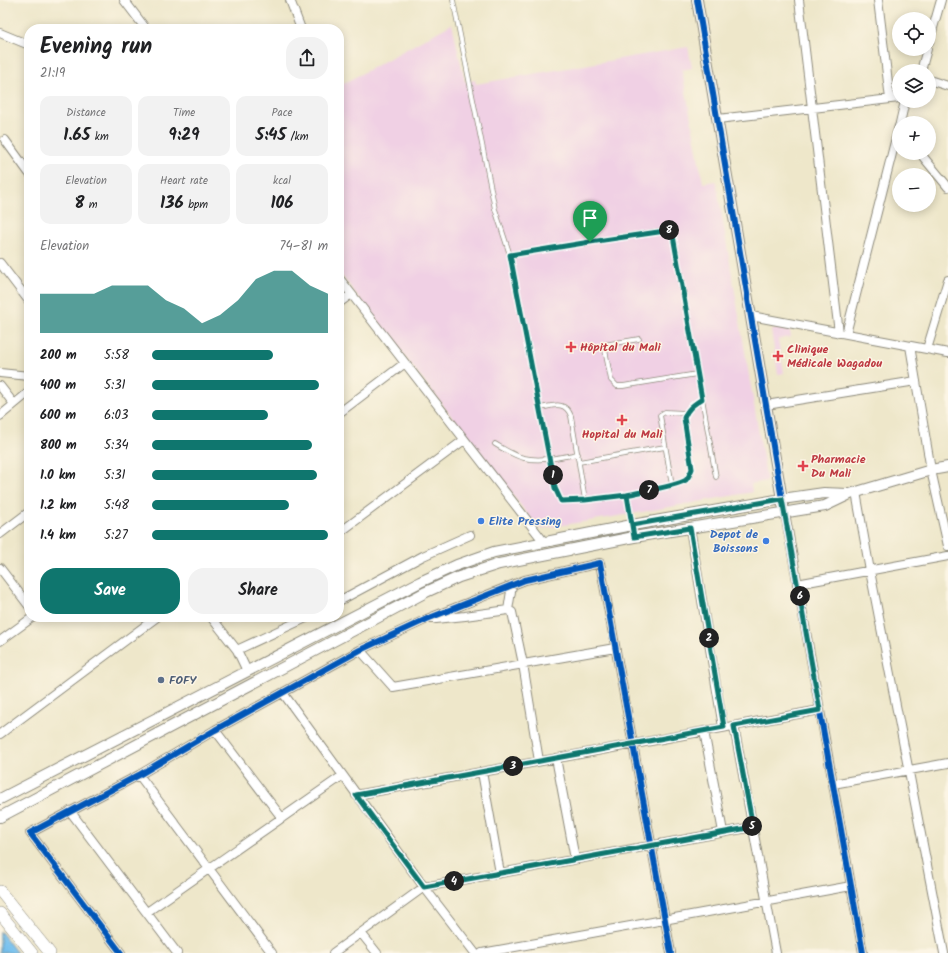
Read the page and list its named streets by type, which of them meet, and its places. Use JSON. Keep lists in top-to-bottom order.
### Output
{
  "places": {
    "health": [
      "Hôpital du Mali",
      "Clinique Médicale Wagadou",
      "Hopital du Mali",
      "Pharmacie Du Mali"
    ],
    "other": ["Elite Pressing", "Depot de Boissons", "FOFY"]
  },
  "page": {
    "map_buttons": ["+", "−"],
    "heading": ["Evening run", "21:19"],
    "stats": [
      ["Distance", "1.65 km"],
      ["Time", "9:29"],
      ["Pace", "5:45 /km"],
      ["Elevation", "8 m"],
      ["Heart rate", "136 bpm"],
      ["kcal", "106"]
    ],
    "pins": [
      "8",
      "1",
      "7",
      "6",
      "2",
      "3",
      "5",
      "4"
    ],
    "chart": ["Elevation", "74–81 m"],
    "list": [
      {
        "name": "200 m",
        "note": "5:58"
      },
      {
        "name": "400 m",
        "note": "5:31"
      },
      {
        "name": "600 m",
        "note": "6:03"
      },
      {
        "name": "800 m",
        "note": "5:34"
      },
      {
        "name": "1.0 km",
        "note": "5:31"
      },
      {
        "name": "1.2 km",
        "note": "5:48"
      },
      {
        "name": "1.4 km",
        "note": "5:27"
      }
    ],
    "buttons": ["Save", "Share"]
  }
}
